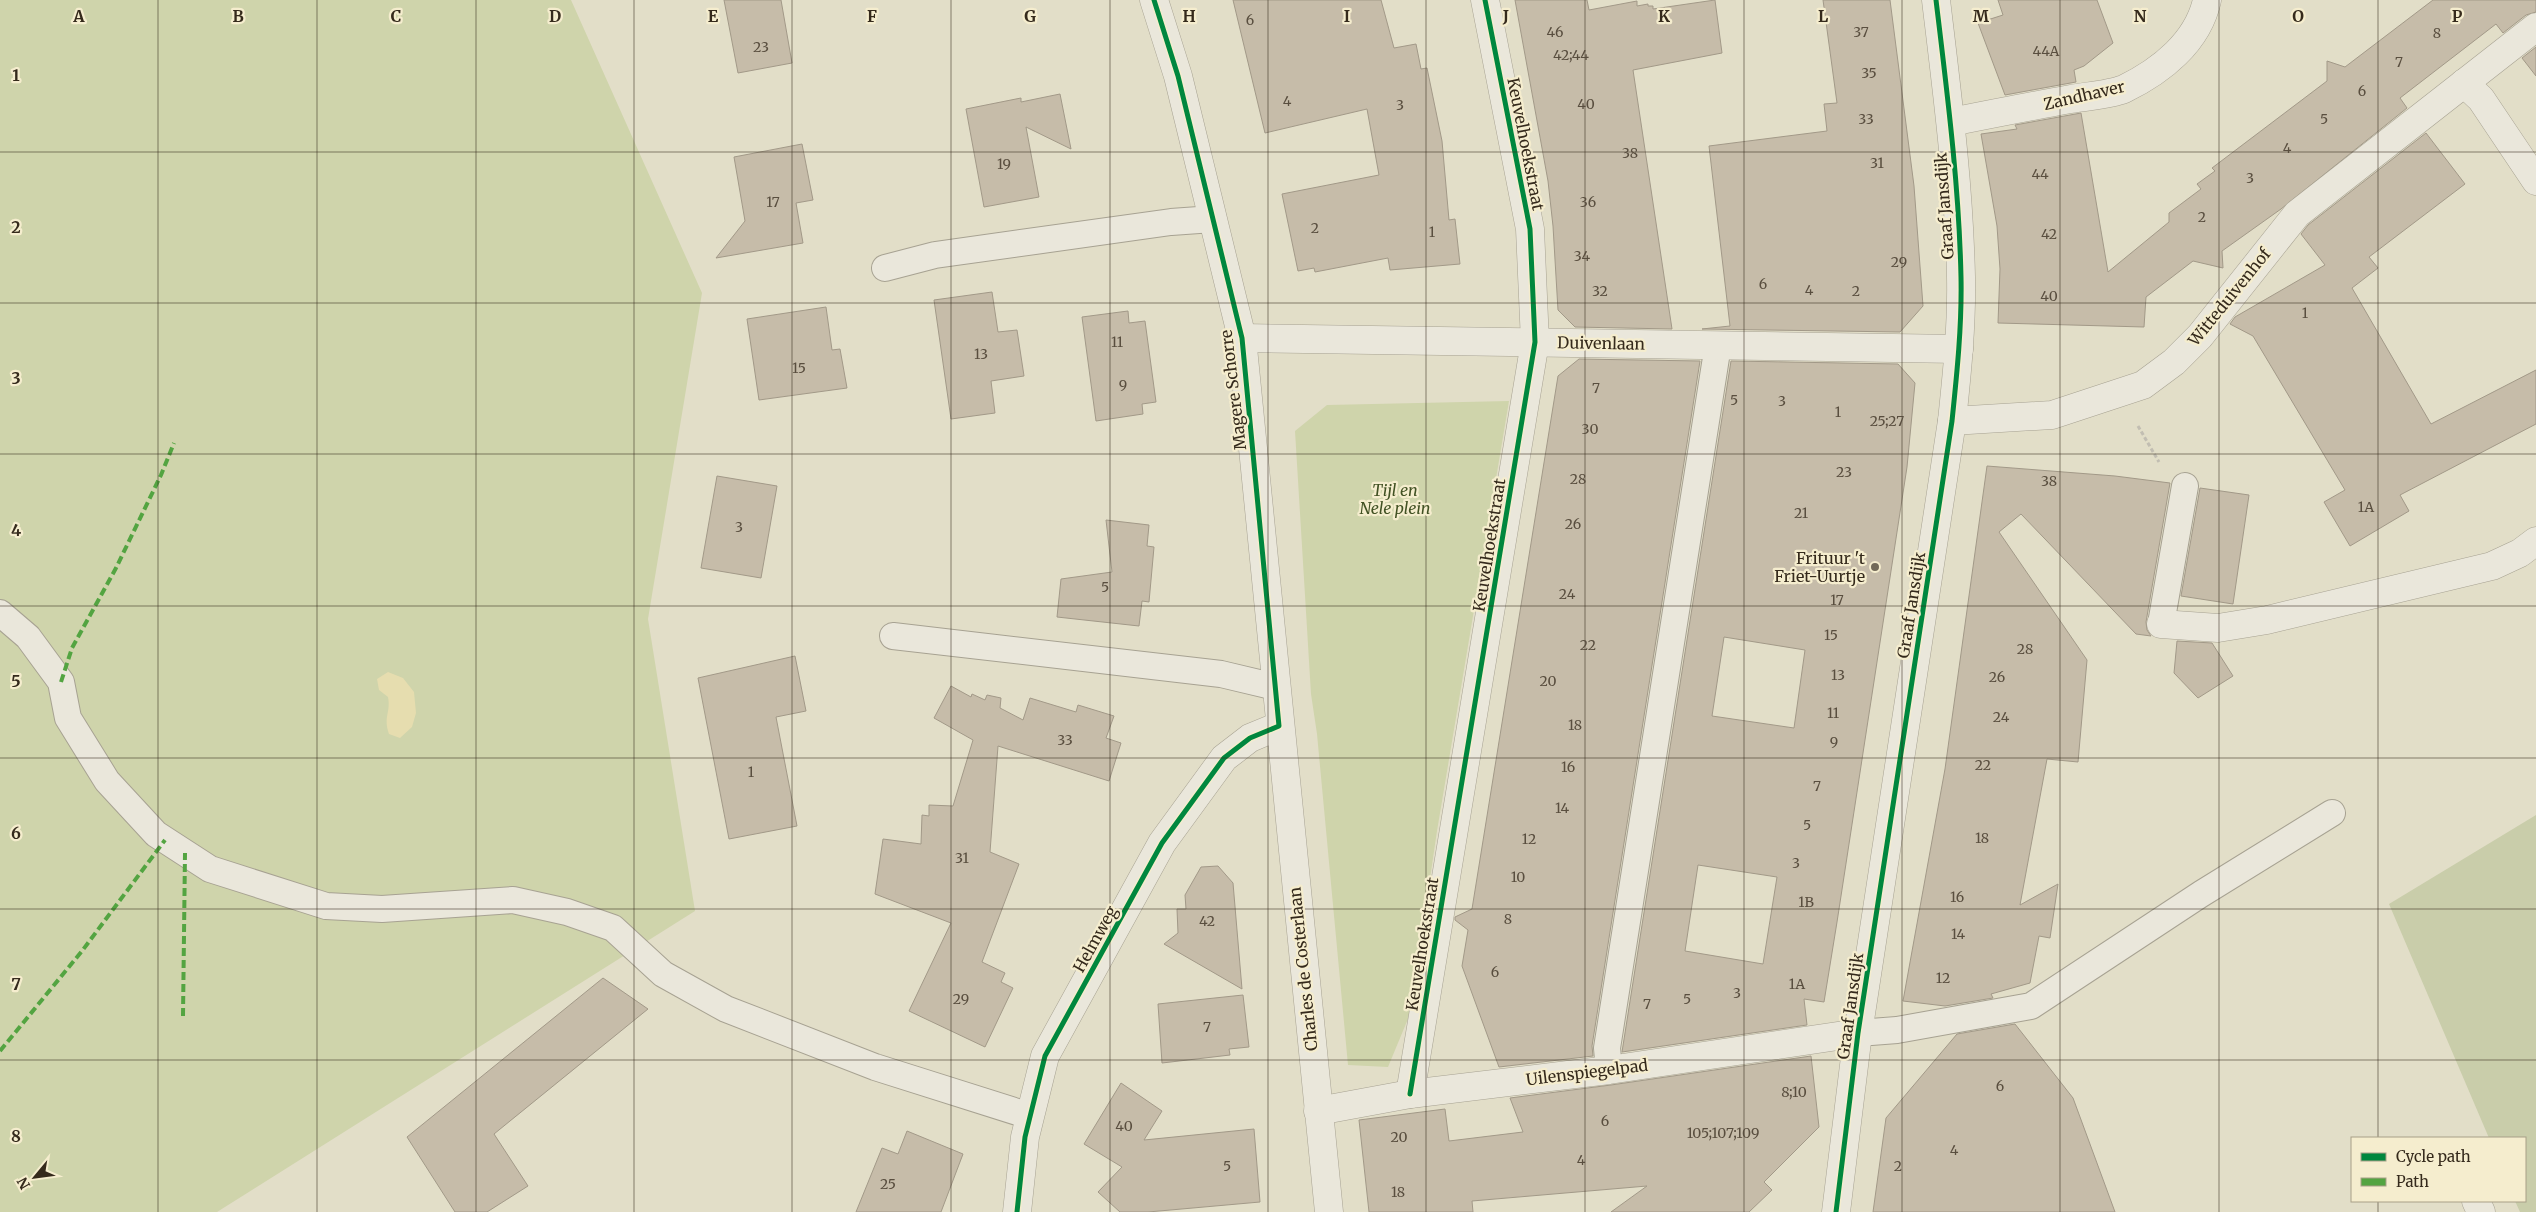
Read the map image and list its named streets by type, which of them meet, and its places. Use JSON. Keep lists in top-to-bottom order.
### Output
{
  "streets": {
    "street": [
      "Zandhaver",
      "Keuvelhoekstraat",
      "Graaf Jansdijk",
      "Witteduivenhof",
      "Duivenlaan",
      "Magere Schorre",
      "Helmweg",
      "Charles de Costerlaan",
      "Uilenspiegelpad"
    ]
  },
  "crossings": [
    ["Zandhaver", "Graaf Jansdijk"],
    ["Keuvelhoekstraat", "Duivenlaan"],
    ["Keuvelhoekstraat", "Uilenspiegelpad"],
    ["Graaf Jansdijk", "Witteduivenhof"],
    ["Graaf Jansdijk", "Duivenlaan"],
    ["Graaf Jansdijk", "Uilenspiegelpad"],
    ["Duivenlaan", "Magere Schorre"],
    ["Magere Schorre", "Helmweg"],
    ["Magere Schorre", "Charles de Costerlaan"],
    ["Helmweg", "Charles de Costerlaan"],
    ["Charles de Costerlaan", "Uilenspiegelpad"]
  ],
  "parks": ["Tijl en Nele plein"],
  "places": ["Frituur 't Friet-Uurtje"],
  "house_numbers": [
    "6",
    "46",
    "37",
    "8",
    "23",
    "44A",
    "42;44",
    "7",
    "35",
    "6",
    "4",
    "40",
    "3",
    "33",
    "5",
    "4",
    "38",
    "31",
    "19",
    "44",
    "3",
    "17",
    "36",
    "2",
    "2",
    "1",
    "42",
    "34",
    "29",
    "6",
    "4",
    "32",
    "2",
    "40",
    "1",
    "11",
    "13",
    "15",
    "9",
    "7",
    "5",
    "3",
    "1",
    "25;27",
    "30",
    "23",
    "28",
    "38",
    "1A",
    "21",
    "26",
    "3",
    "5",
    "24",
    "17",
    "15",
    "22",
    "28",
    "13",
    "26",
    "20",
    "11",
    "24",
    "18",
    "33",
    "9",
    "22",
    "16",
    "1",
    "7",
    "14",
    "5",
    "18",
    "12",
    "31",
    "3",
    "10",
    "16",
    "1B",
    "8",
    "42",
    "14",
    "6",
    "12",
    "1A",
    "3",
    "29",
    "5",
    "7",
    "7",
    "6",
    "8;10",
    "6",
    "40",
    "105;107;109",
    "20",
    "4",
    "4",
    "5",
    "2",
    "25",
    "18"
  ],
  "legend": ["Cycle path", "Path"],
  "north": "bottom left",
  "grid": {
    "columns": [
      "A",
      "B",
      "C",
      "D",
      "E",
      "F",
      "G",
      "H",
      "I",
      "J",
      "K",
      "L",
      "M",
      "N",
      "O",
      "P"
    ],
    "rows": [
      "1",
      "2",
      "3",
      "4",
      "5",
      "6",
      "7",
      "8"
    ]
  }
}
